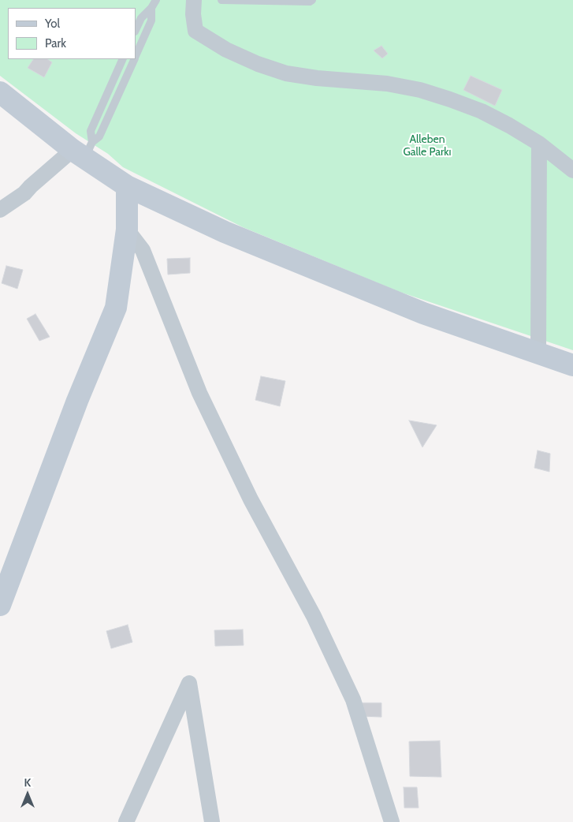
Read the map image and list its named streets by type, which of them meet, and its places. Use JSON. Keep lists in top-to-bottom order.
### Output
{
  "parks": ["Alleben Galle Parkı"],
  "legend": ["Yol", "Park"],
  "north": "top"
}
